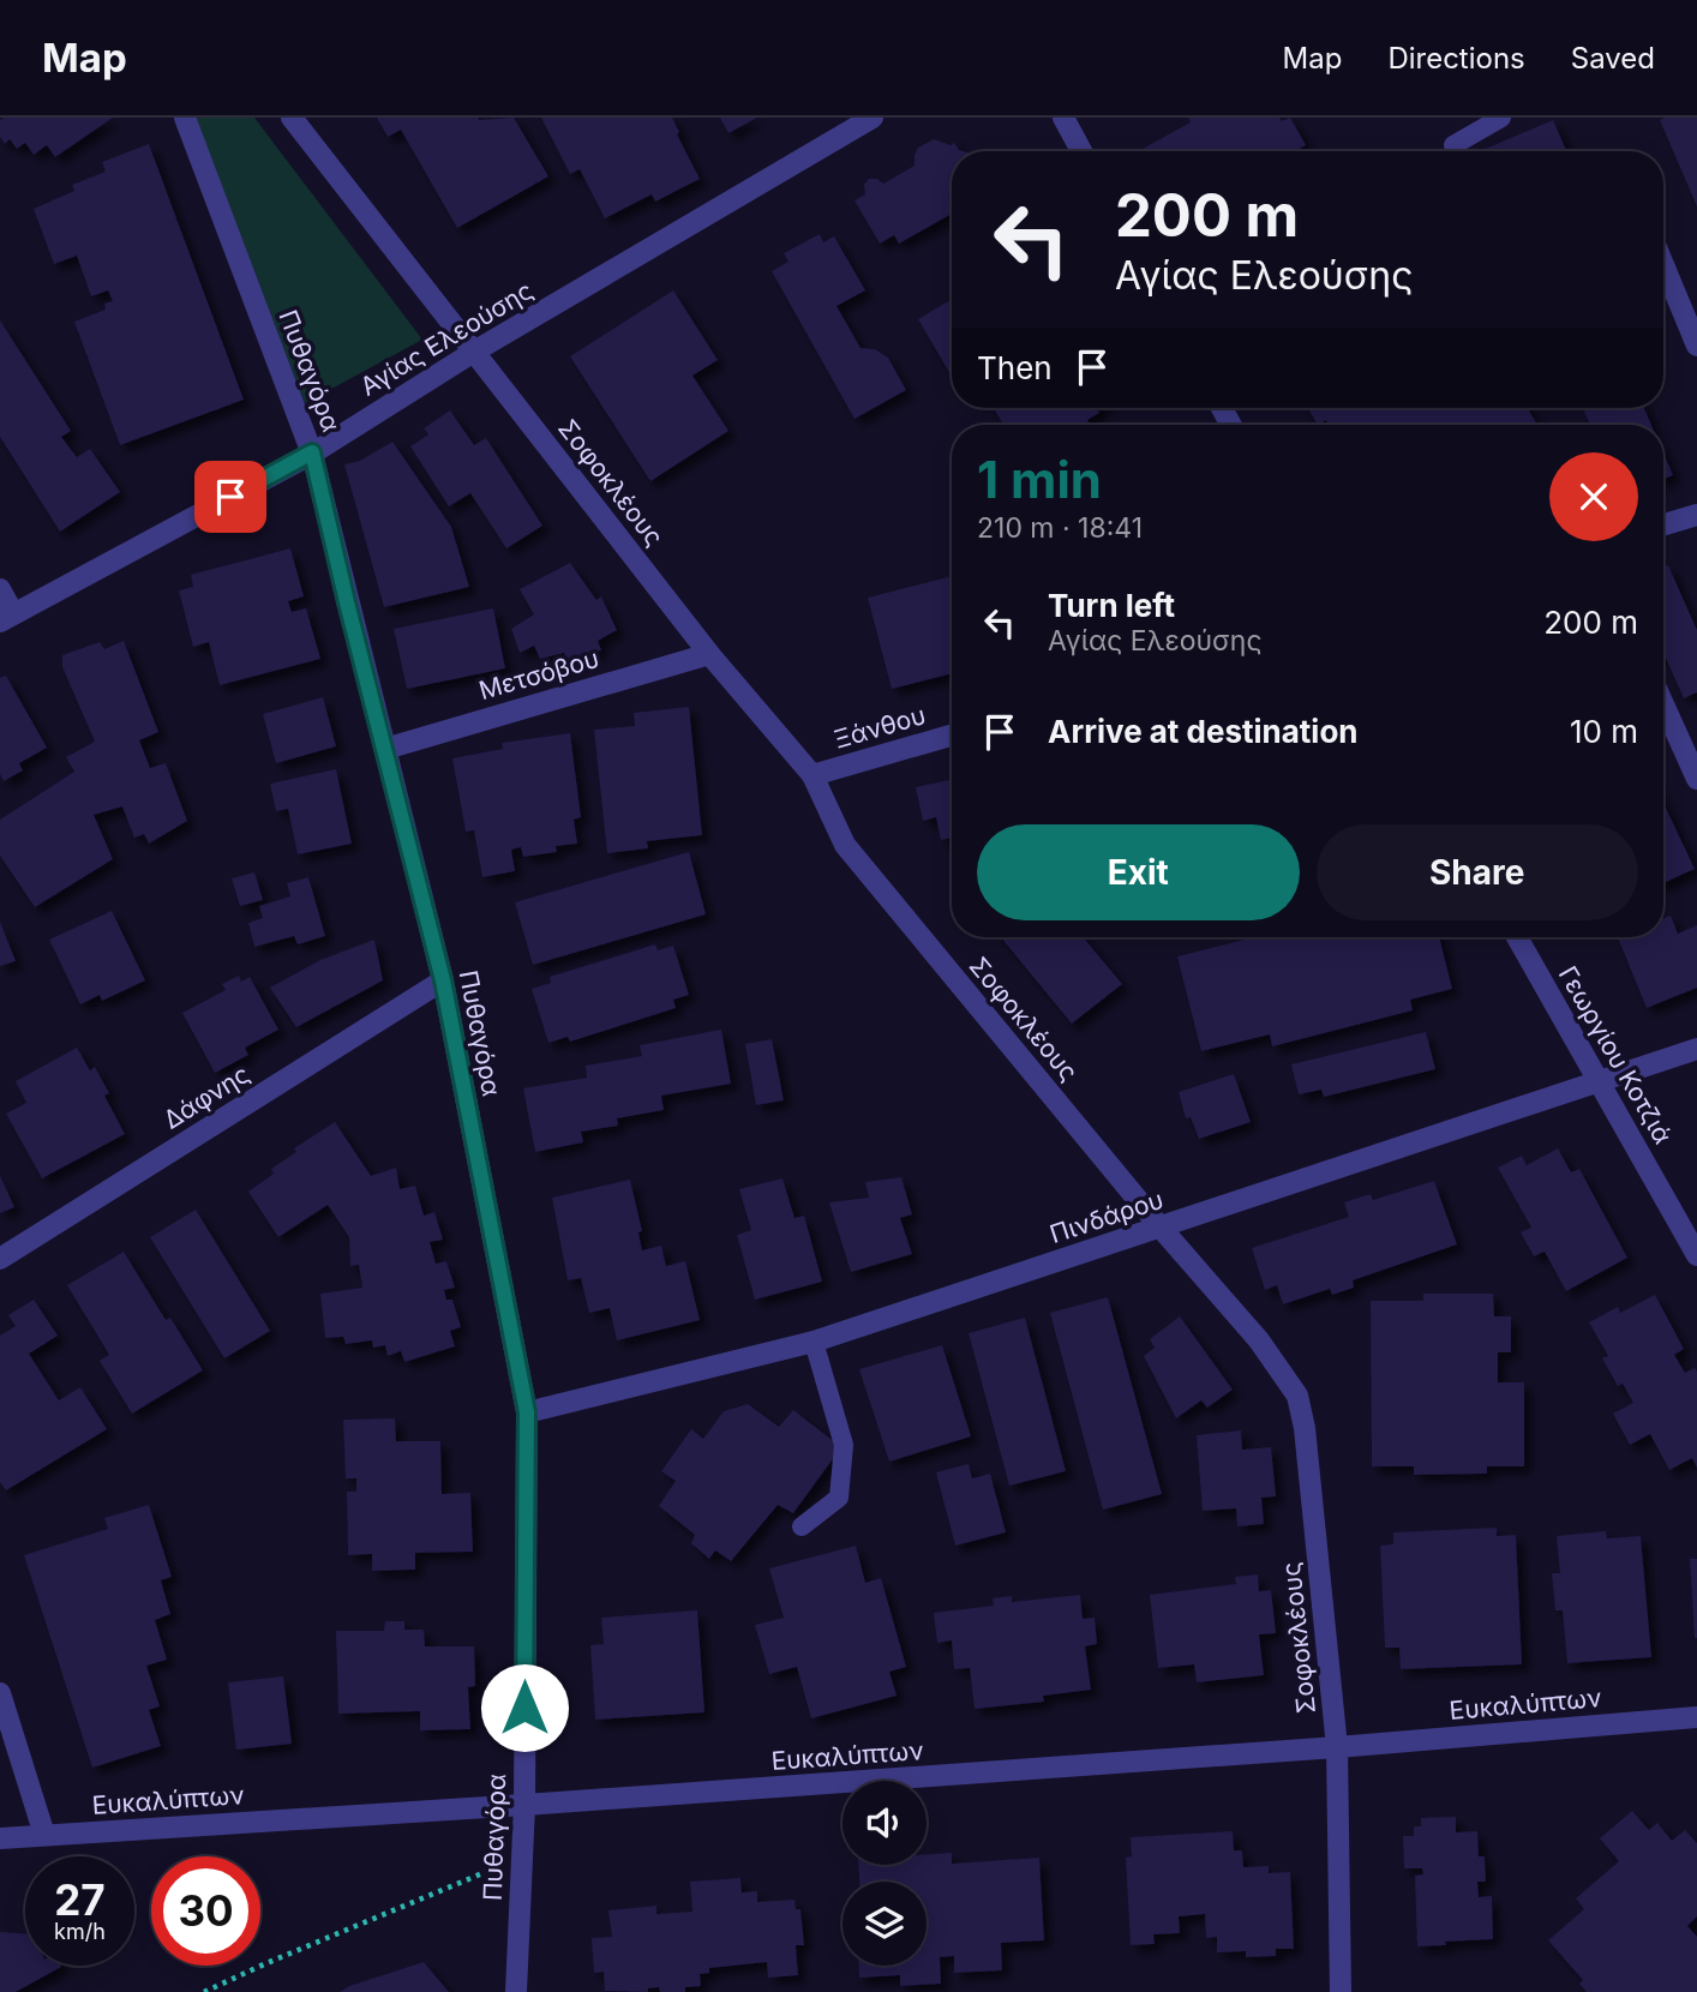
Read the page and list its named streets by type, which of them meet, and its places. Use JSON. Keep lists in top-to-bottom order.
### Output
{
  "streets": {
    "street": [
      "Αγίας Ελεούσης",
      "Πυθαγόρα",
      "Σοφοκλέους",
      "Μετσόβου",
      "Ξάνθου",
      "Γεωργίου Κοτζιά",
      "Δάφνης",
      "Πινδάρου",
      "Ευκαλύπτων"
    ]
  },
  "crossings": [
    ["Αγίας Ελεούσης", "Πυθαγόρα"],
    ["Αγίας Ελεούσης", "Σοφοκλέους"],
    ["Πυθαγόρα", "Μετσόβου"],
    ["Πυθαγόρα", "Δάφνης"],
    ["Πυθαγόρα", "Πινδάρου"],
    ["Πυθαγόρα", "Ευκαλύπτων"],
    ["Σοφοκλέους", "Μετσόβου"],
    ["Σοφοκλέους", "Ξάνθου"],
    ["Σοφοκλέους", "Πινδάρου"],
    ["Σοφοκλέους", "Ευκαλύπτων"],
    ["Γεωργίου Κοτζιά", "Πινδάρου"]
  ],
  "page": {
    "header": "Map",
    "nav": ["Map", "Directions", "Saved"],
    "turn": ["200 m", "Αγίας Ελεούσης"],
    "then": "Then",
    "heading": ["1 min", "210 m · 18:41"],
    "list": [
      {
        "name": "Turn left",
        "note": "Αγίας Ελεούσης",
        "value": "200 m"
      },
      {
        "name": "Arrive at destination",
        "value": "10 m"
      }
    ],
    "buttons": ["Exit", "Share"],
    "speed": "27 km/h",
    "limit": "30"
  }
}
